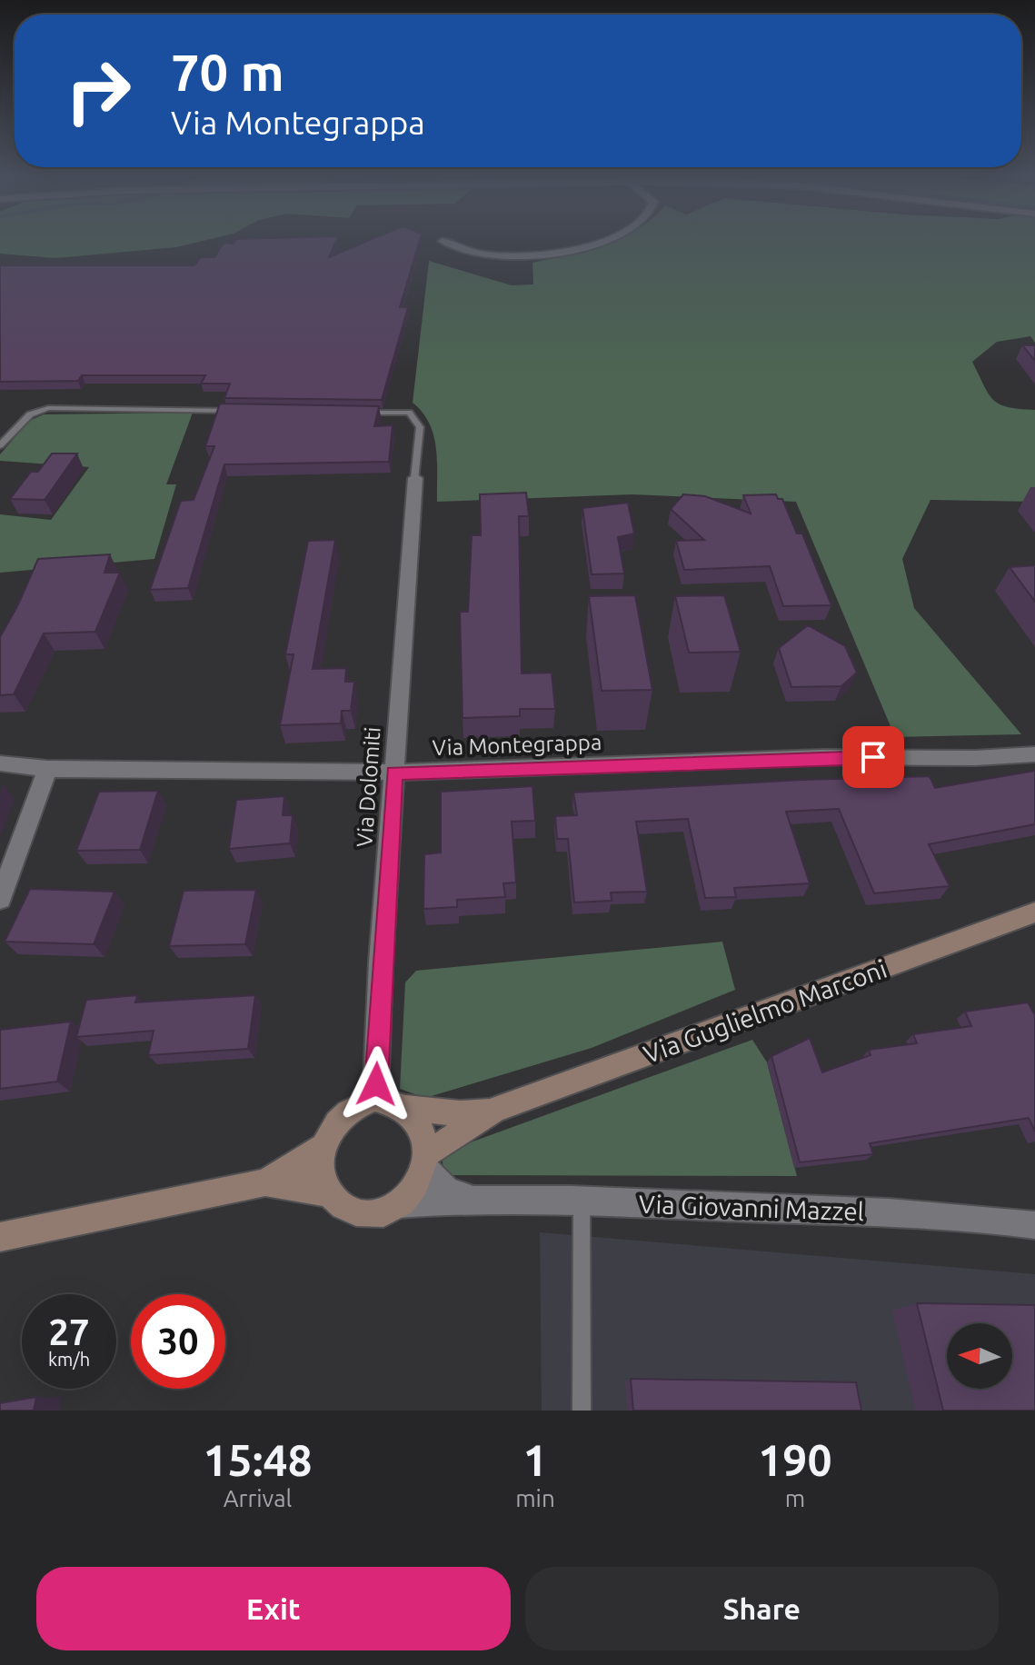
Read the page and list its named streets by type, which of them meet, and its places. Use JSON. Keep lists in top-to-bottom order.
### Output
{
  "streets": {
    "street": [
      "Via Montegrappa",
      "Via Dolomiti",
      "Via Guglielmo Marconi",
      "Via Giovanni Mazzel"
    ]
  },
  "crossings": [
    ["Via Montegrappa", "Via Dolomiti"],
    ["Via Dolomiti", "Via Guglielmo Marconi"],
    ["Via Dolomiti", "Via Giovanni Mazzel"],
    ["Via Guglielmo Marconi", "Via Giovanni Mazzel"]
  ],
  "north": "left",
  "page": {
    "turn": ["70 m", "Via Montegrappa"],
    "speed": "27 km/h",
    "limit": "30",
    "eta": [
      "15:48",
      "Arrival",
      "1",
      "min",
      "190",
      "m"
    ],
    "buttons": ["Exit", "Share"]
  }
}
